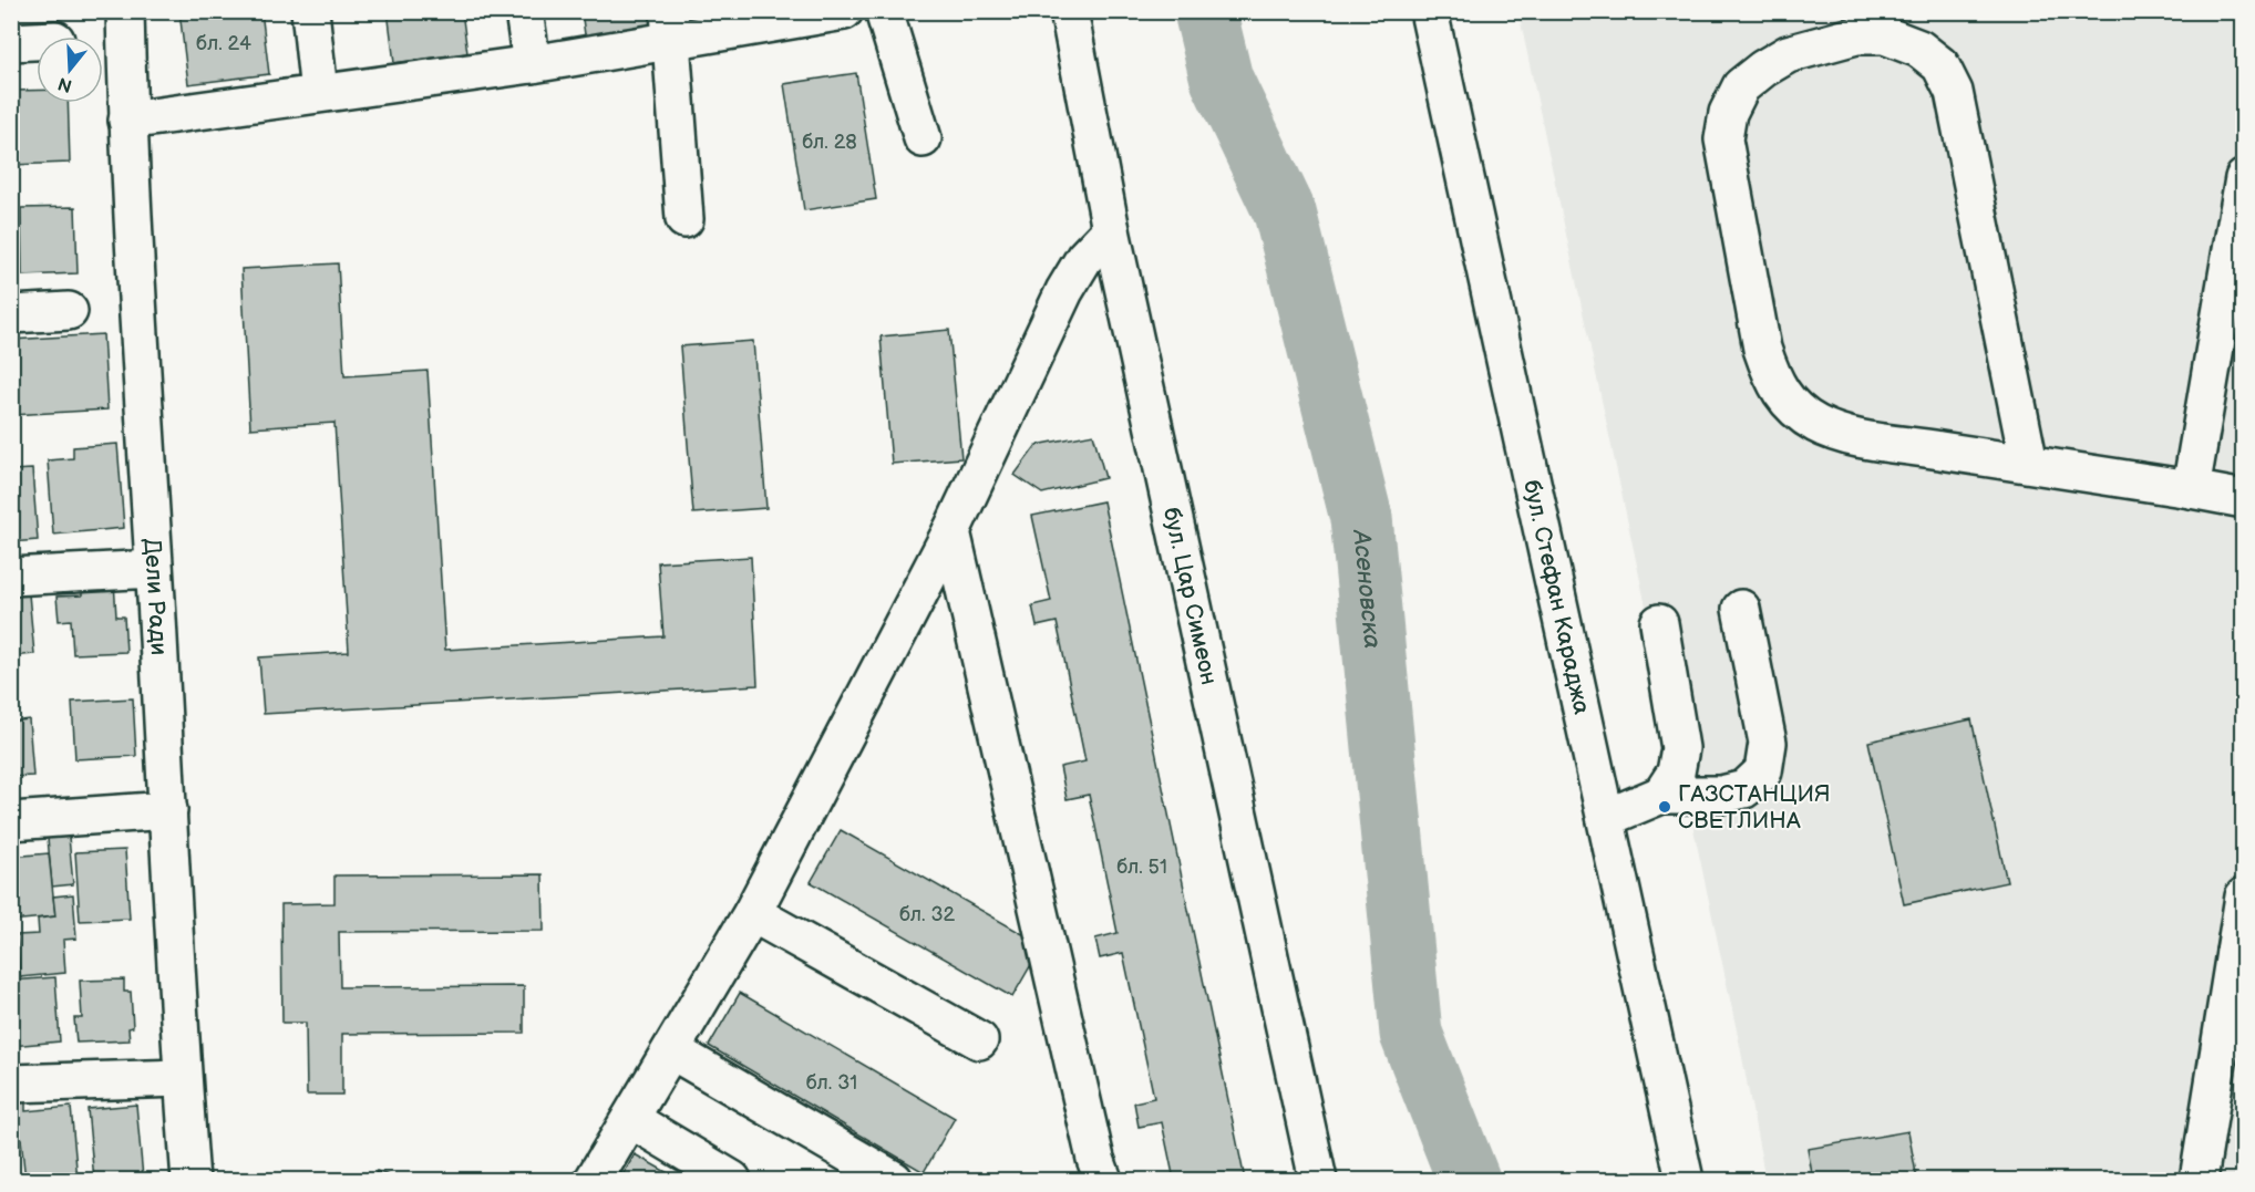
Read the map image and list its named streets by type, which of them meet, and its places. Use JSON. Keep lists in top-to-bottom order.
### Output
{
  "streets": {
    "street": ["бул. Стефан Караджа", "Дели Ради", "бул. Цар Симеон"]
  },
  "water": ["Асеновска"],
  "places": ["ГАЗСТАНЦИЯ СВЕТЛИНА"],
  "house_numbers": [
    "бл. 24",
    "бл. 28",
    "бл. 51",
    "бл. 32",
    "бл. 31"
  ],
  "north": "bottom"
}
